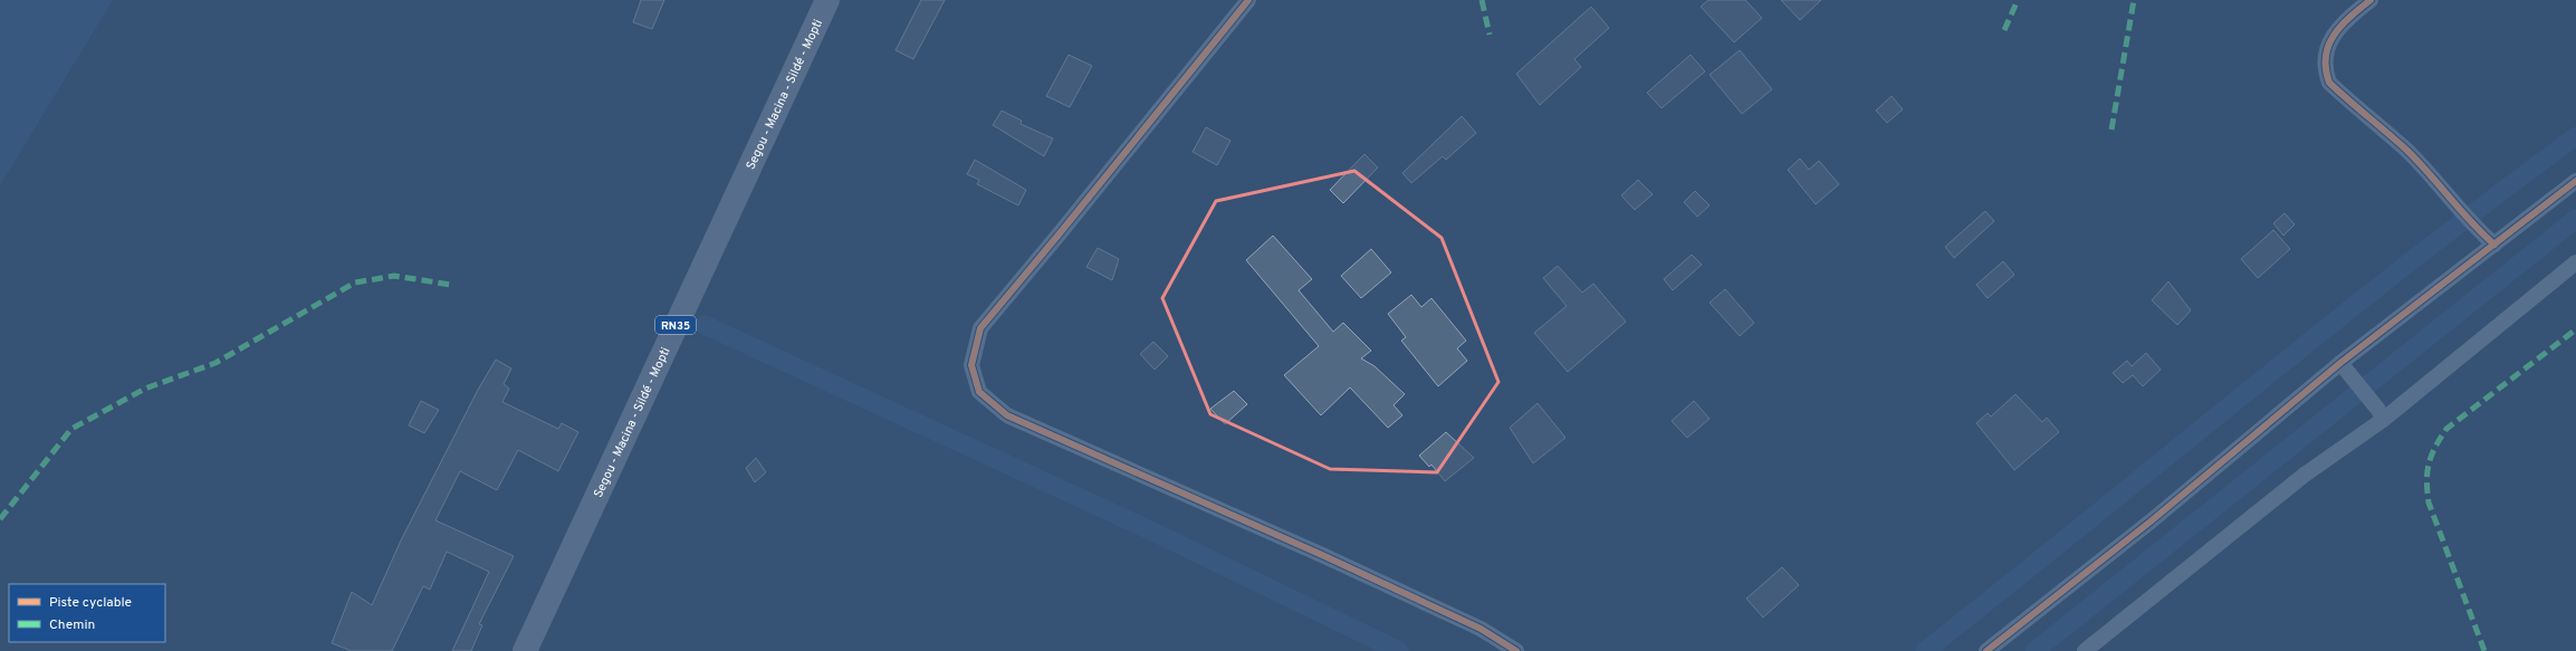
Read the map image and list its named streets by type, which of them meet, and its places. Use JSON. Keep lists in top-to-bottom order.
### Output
{
  "streets": {
    "main road": ["Segou - Macina - Sildé - Mopti", "RN35"]
  },
  "legend": ["Piste cyclable", "Chemin"]
}
